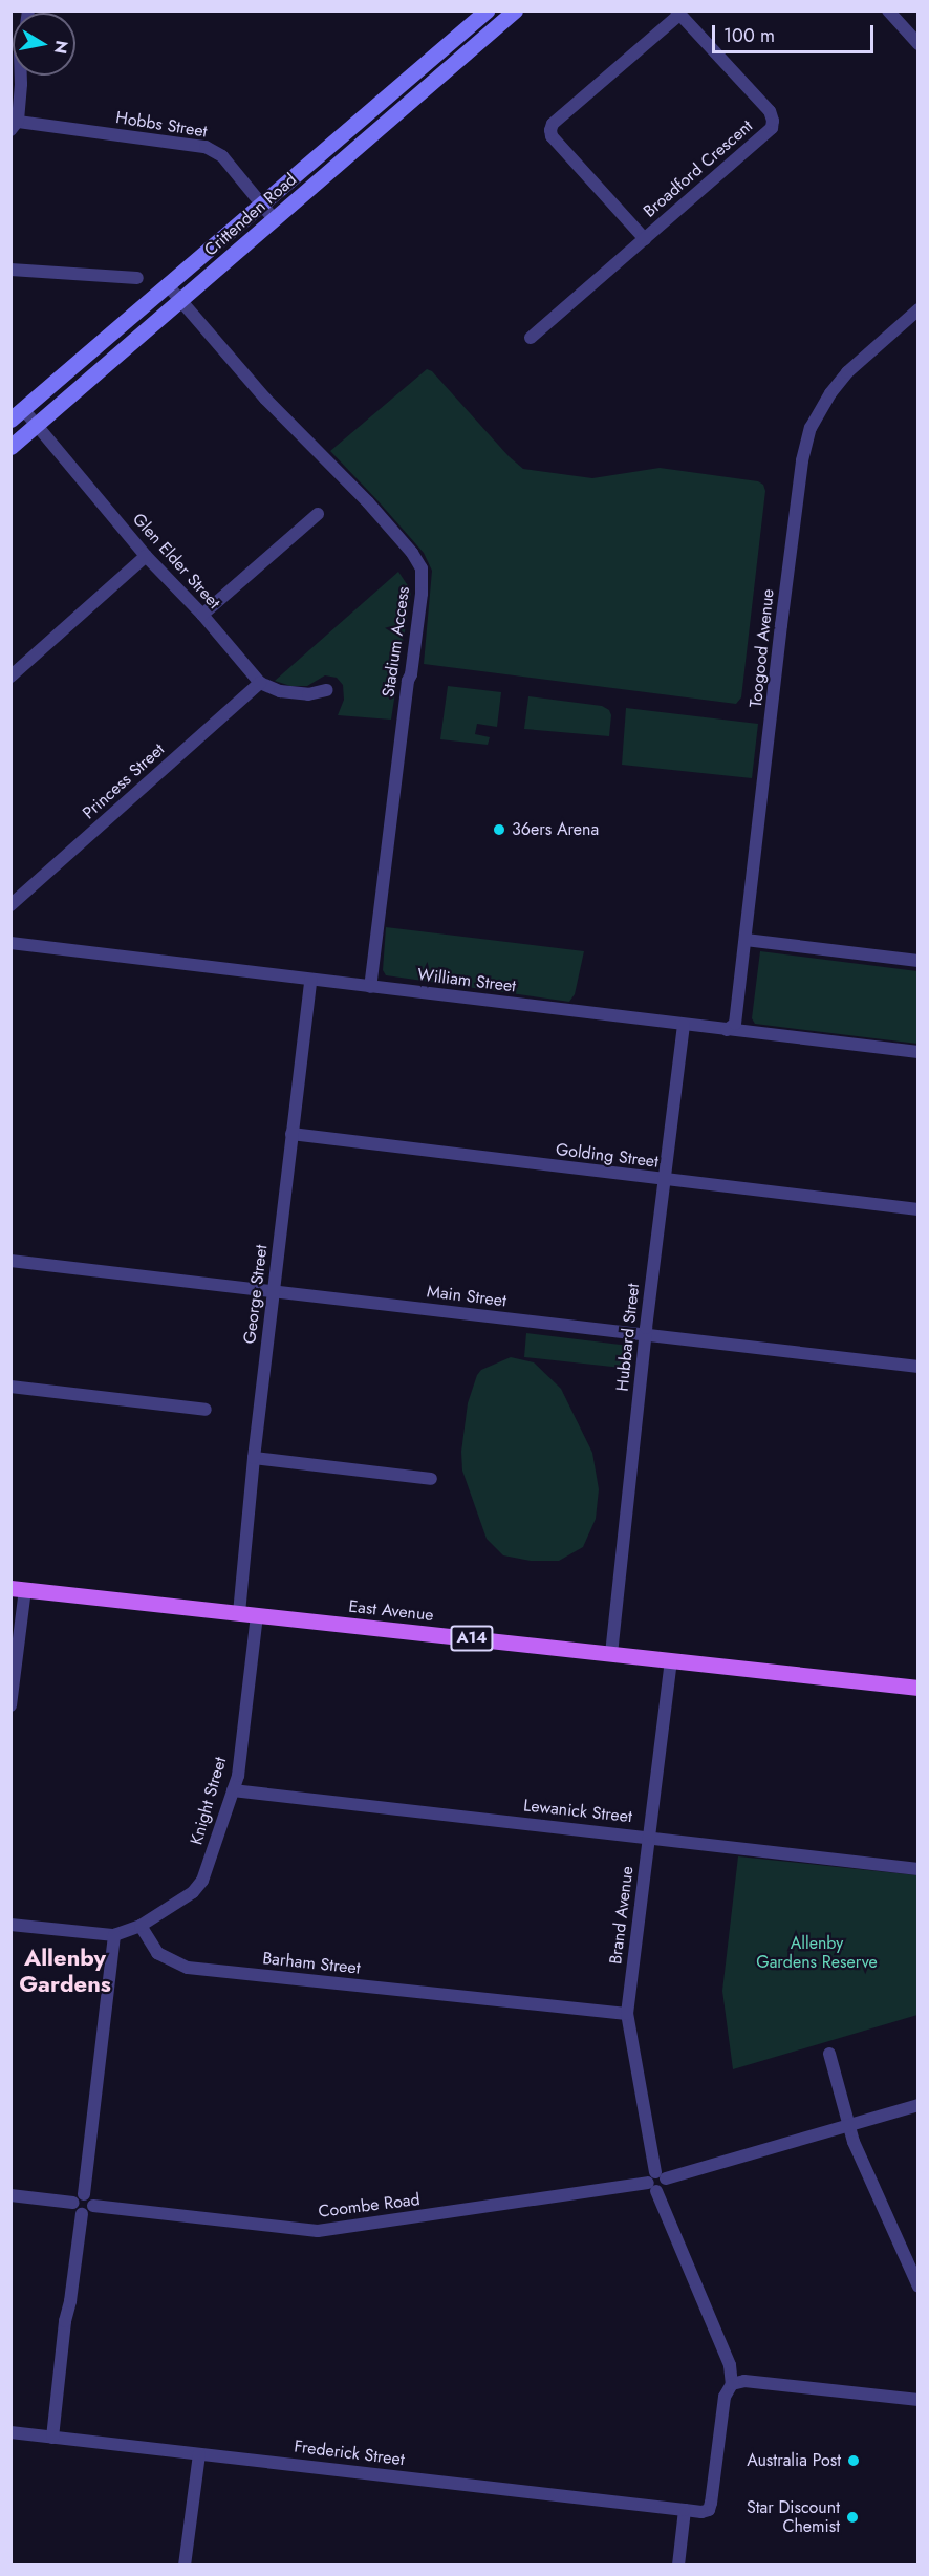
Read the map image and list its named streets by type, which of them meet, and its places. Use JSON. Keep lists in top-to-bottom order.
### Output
{
  "streets": {
    "main road": ["Crittenden Road", "East Avenue", "A14"],
    "street": [
      "Hobbs Street",
      "Broadford Crescent",
      "Glen Elder Street",
      "Stadium Access",
      "Toogood Avenue",
      "Princess Street",
      "William Street",
      "Golding Street",
      "George Street",
      "Main Street",
      "Hubbard Street",
      "Knight Street",
      "Lewanick Street",
      "Brand Avenue",
      "Barham Street",
      "Coombe Road",
      "Frederick Street"
    ]
  },
  "crossings": [
    ["Hobbs Street", "Crittenden Road"],
    ["Crittenden Road", "Glen Elder Street"],
    ["Crittenden Road", "Stadium Access"],
    ["Glen Elder Street", "Princess Street"],
    ["Stadium Access", "William Street"],
    ["Toogood Avenue", "William Street"],
    ["William Street", "George Street"],
    ["William Street", "Hubbard Street"],
    ["Golding Street", "George Street"],
    ["Golding Street", "Hubbard Street"],
    ["George Street", "Main Street"],
    ["George Street", "East Avenue"],
    ["Main Street", "Hubbard Street"],
    ["Hubbard Street", "East Avenue"],
    ["East Avenue", "Knight Street"],
    ["East Avenue", "Brand Avenue"],
    ["Knight Street", "Lewanick Street"],
    ["Knight Street", "Barham Street"],
    ["Lewanick Street", "Brand Avenue"],
    ["Brand Avenue", "Barham Street"],
    ["Brand Avenue", "Coombe Road"]
  ],
  "districts": ["Allenby Gardens"],
  "parks": ["Allenby Gardens Reserve"],
  "places": ["36ers Arena", "Australia Post", "Star Discount Chemist"],
  "scale_bar": "100 m",
  "north": "right"
}
